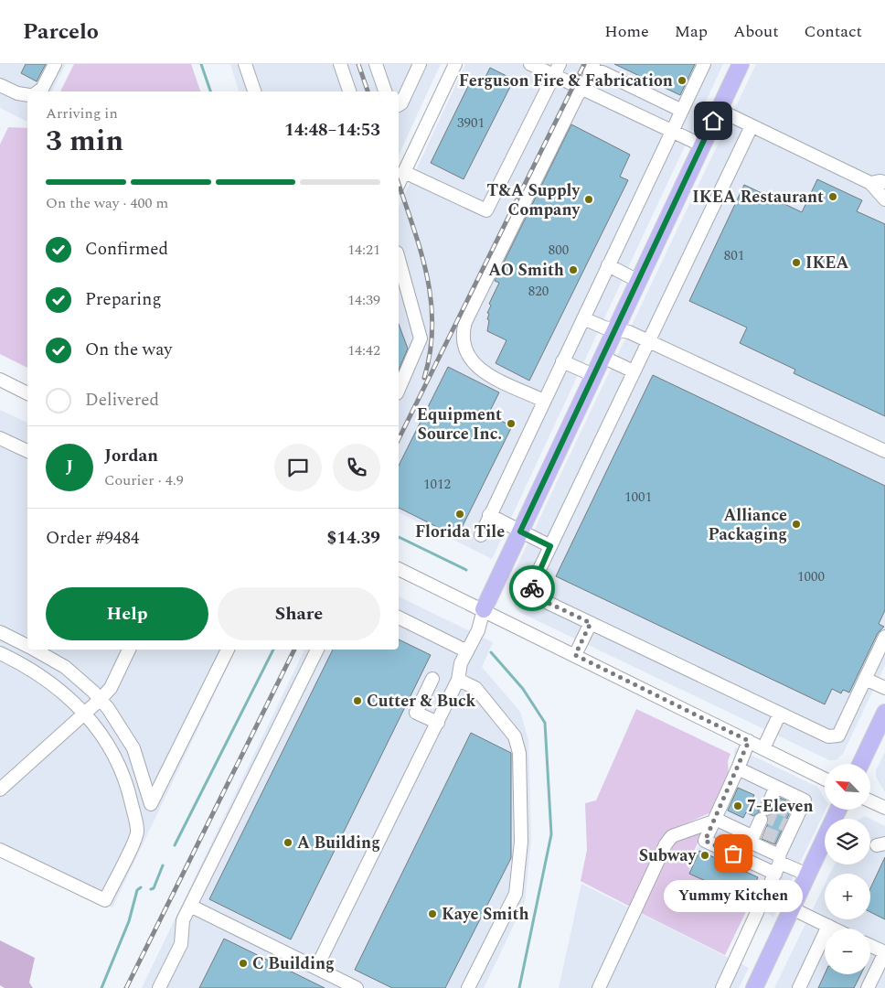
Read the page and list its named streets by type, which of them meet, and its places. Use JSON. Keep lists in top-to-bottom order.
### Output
{
  "places": [
    "Ferguson Fire & Fabrication",
    "IKEA Restaurant",
    "T&A Supply Company",
    "IKEA",
    "AO Smith",
    "Equipment Source Inc.",
    "Florida Tile",
    "Alliance Packaging",
    "Cutter & Buck",
    "7-Eleven",
    "A Building",
    "Yummy Kitchen",
    "Subway",
    "Kaye Smith",
    "C Building"
  ],
  "house_numbers": [
    "3901",
    "800",
    "801",
    "820",
    "1012",
    "1001",
    "1000"
  ],
  "north": "top left",
  "page": {
    "header": "Parcelo",
    "nav": [
      "Home",
      "Map",
      "About",
      "Contact"
    ],
    "heading": ["3 min", "Arriving in", "14:48–14:53"],
    "panel": [
      "Jordan",
      "Courier · 4.9",
      "Order #9484",
      "$14.39"
    ],
    "bar": "On the way · 400 m",
    "list": [
      ["Confirmed", "14:21"],
      ["Preparing", "14:39"],
      ["On the way", "14:42"],
      "Delivered"
    ],
    "round": "J",
    "buttons": ["Help", "Share"],
    "map_buttons": ["+", "−"],
    "bubble": "Yummy Kitchen"
  }
}
